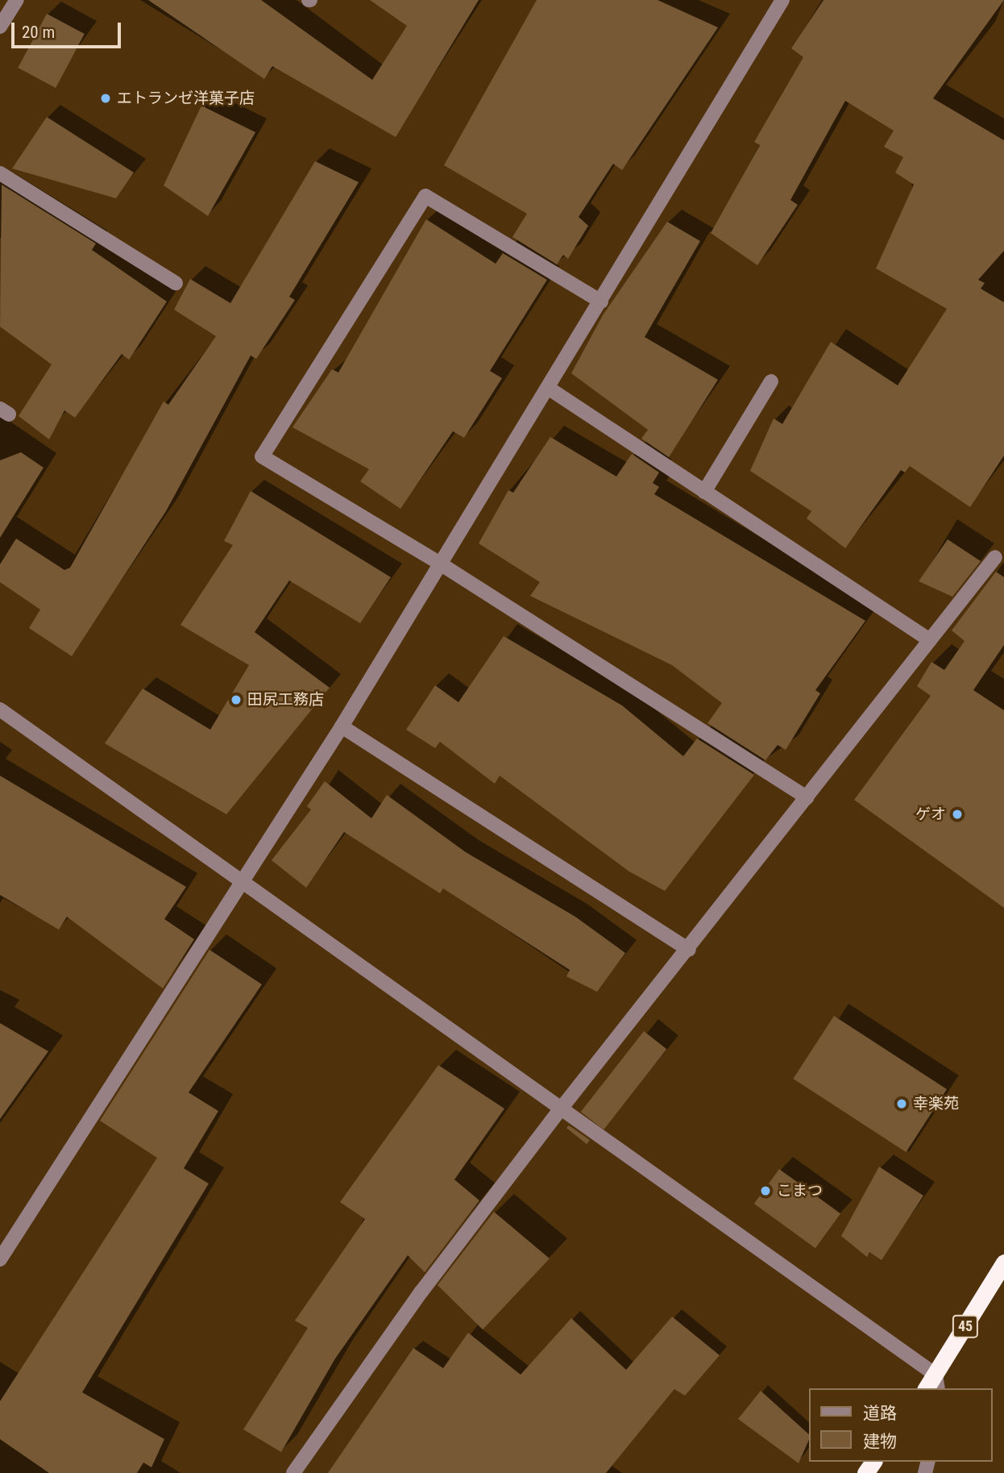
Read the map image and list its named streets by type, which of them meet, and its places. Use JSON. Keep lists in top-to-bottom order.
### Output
{
  "streets": {
    "highway": ["45"]
  },
  "places": [
    "エトランゼ洋菓子店",
    "田尻工務店",
    "ゲオ",
    "幸楽苑",
    "こまつ"
  ],
  "legend": ["道路", "建物"],
  "scale_bar": "20 m"
}
